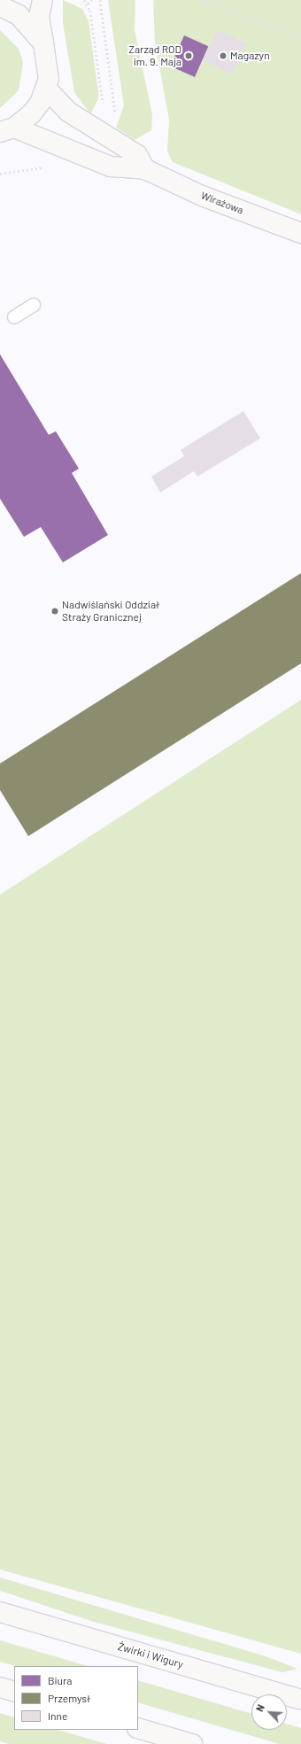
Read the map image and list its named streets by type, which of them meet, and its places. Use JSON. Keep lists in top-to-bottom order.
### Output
{
  "streets": {
    "street": ["Wirażowa", "Żwirki i Wigury"]
  },
  "places": ["Zarząd ROD im. 9. Maja", "Magazyn", "Nadwiślański Oddział Straży Granicznej"],
  "legend": ["Biura", "Przemysł", "Inne"],
  "north": "top left"
}
